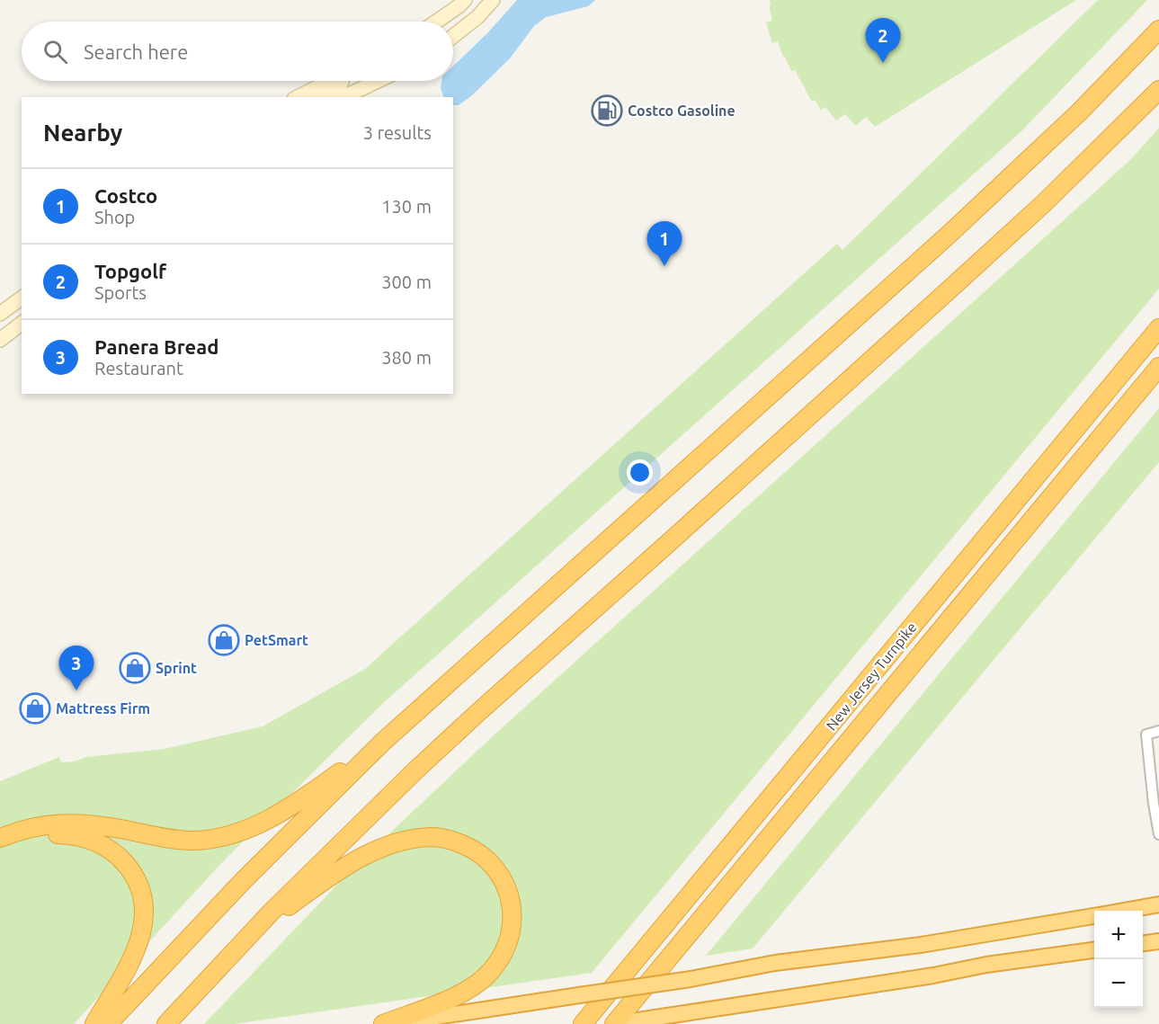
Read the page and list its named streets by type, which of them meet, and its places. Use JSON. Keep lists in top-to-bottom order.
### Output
{
  "streets": {
    "highway": ["New Jersey Turnpike"]
  },
  "places": {
    "fuel station": ["Costco Gasoline"],
    "shop": ["PetSmart", "Sprint", "Mattress Firm"]
  },
  "page": {
    "pins": ["2", "1", "3"],
    "search": "Search here",
    "heading": ["Nearby", "3 results"],
    "list": [
      {
        "mark": "1",
        "name": "Costco",
        "note": "Shop",
        "value": "130 m"
      },
      {
        "mark": "2",
        "name": "Topgolf",
        "note": "Sports",
        "value": "300 m"
      },
      {
        "mark": "3",
        "name": "Panera Bread",
        "note": "Restaurant",
        "value": "380 m"
      }
    ],
    "map_buttons": ["+", "−"]
  }
}
